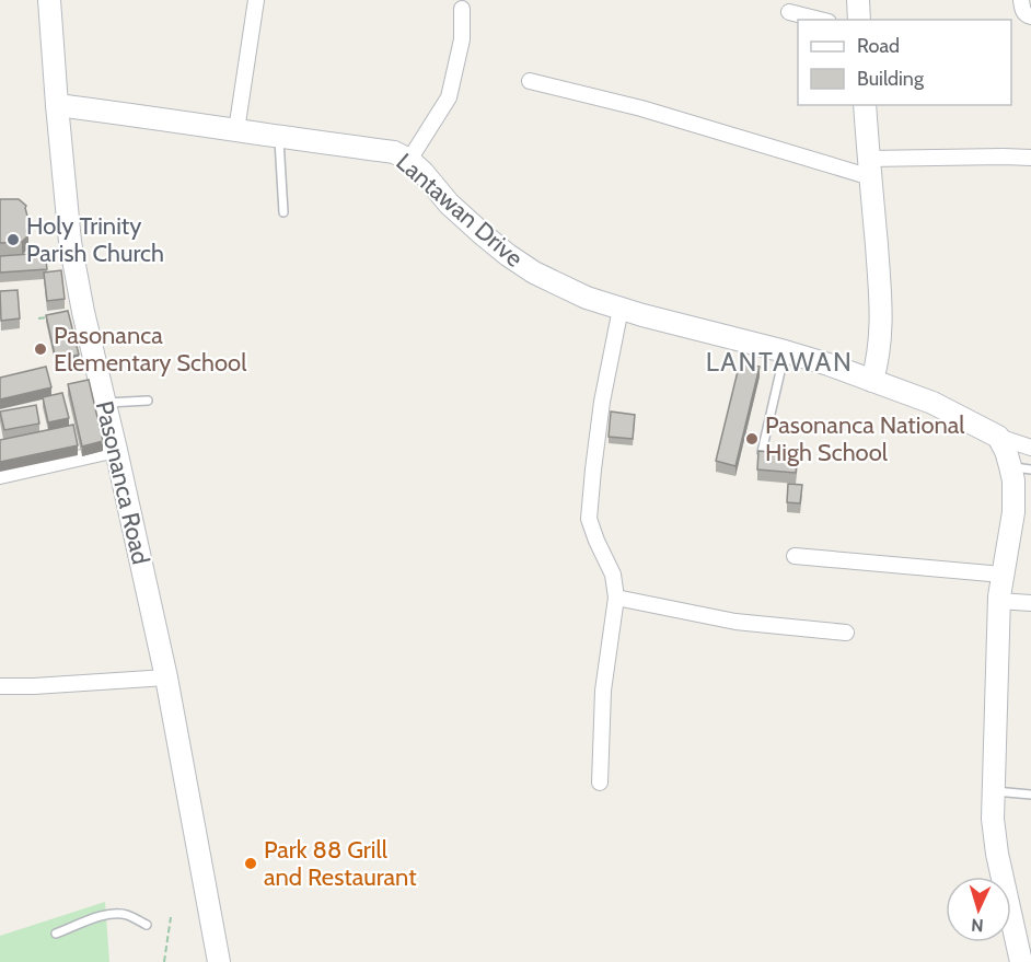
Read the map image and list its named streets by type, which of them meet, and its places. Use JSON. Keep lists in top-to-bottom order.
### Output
{
  "streets": {
    "street": ["Lantawan Drive", "Pasonanca Road"]
  },
  "crossings": [
    ["Lantawan Drive", "Pasonanca Road"]
  ],
  "districts": ["LANTAWAN"],
  "places": [
    "Holy Trinity Parish Church",
    "Pasonanca Elementary School",
    "Pasonanca National High School",
    "Park 88 Grill and Restaurant"
  ],
  "legend": ["Road", "Building"],
  "north": "bottom"
}
